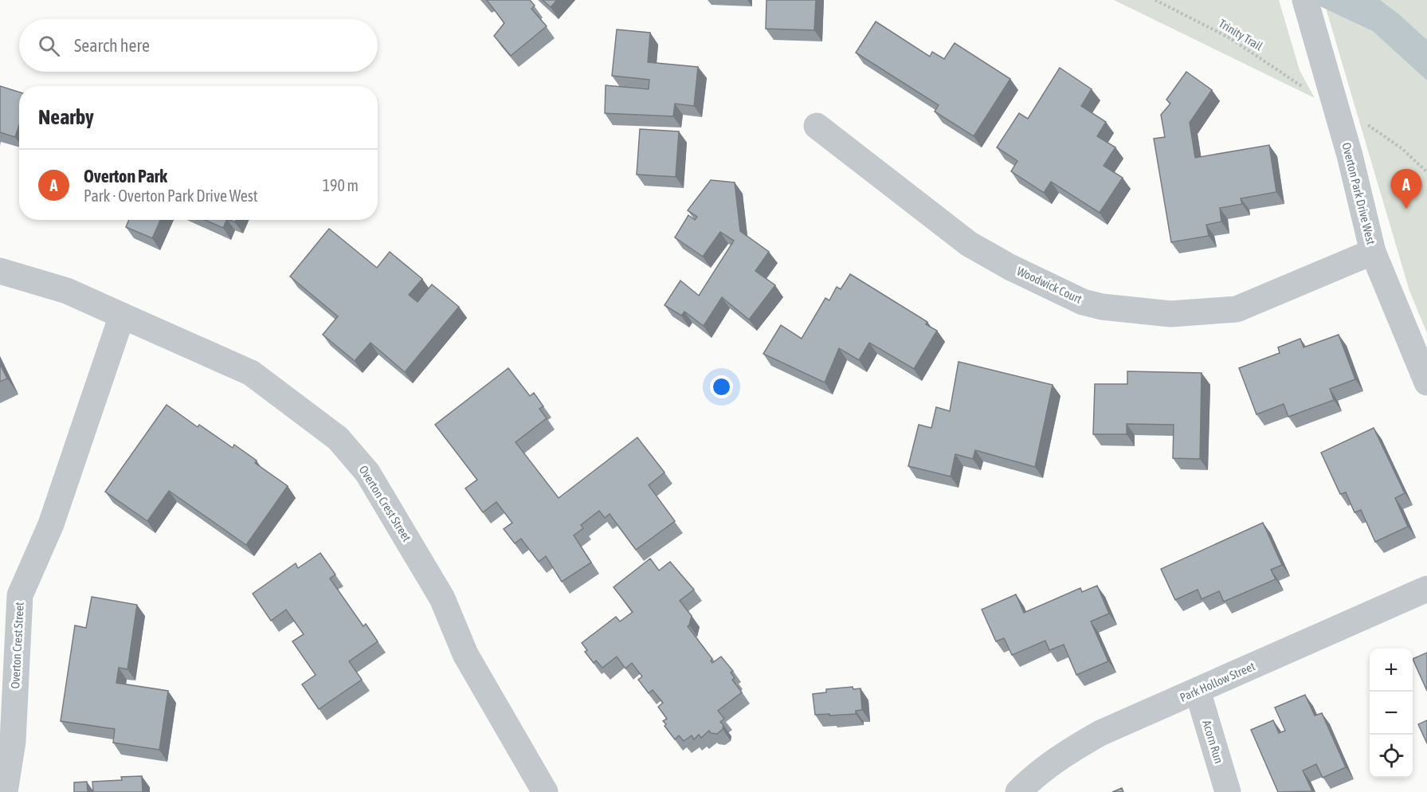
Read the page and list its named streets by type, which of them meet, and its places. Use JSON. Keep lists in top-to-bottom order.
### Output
{
  "streets": {
    "street": [
      "Overton Park Drive West",
      "Woodwick Court",
      "Overton Crest Street",
      "Park Hollow Street",
      "Acorn Run"
    ],
    "path": ["Trinity Trail"]
  },
  "crossings": [
    ["Trinity Trail", "Overton Park Drive West"],
    ["Overton Park Drive West", "Woodwick Court"],
    ["Park Hollow Street", "Acorn Run"]
  ],
  "page": {
    "search": "Search here",
    "heading": "Nearby",
    "list": [
      {
        "mark": "A",
        "name": "Overton Park",
        "note": "Park · Overton Park Drive West",
        "value": "190 m"
      }
    ],
    "pins": "A",
    "map_buttons": ["+", "−"]
  }
}
